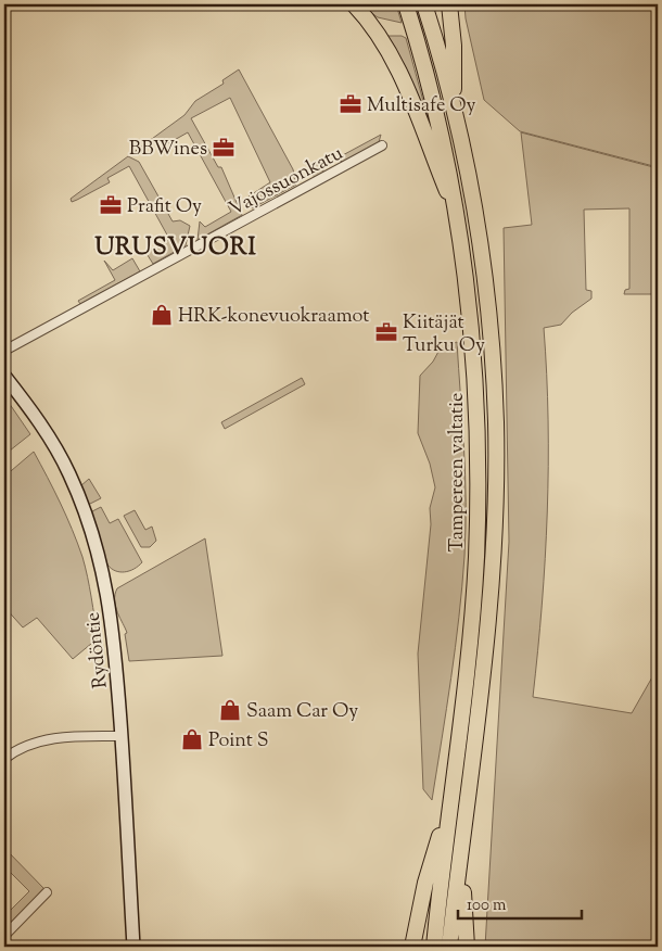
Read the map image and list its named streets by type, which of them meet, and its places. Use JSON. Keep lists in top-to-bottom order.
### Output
{
  "streets": {
    "highway": ["Tampereen valtatie"],
    "street": ["Vajossuonkatu", "Rydöntie"]
  },
  "districts": ["URUSVUORI"],
  "places": {
    "office": [
      "Multisafe Oy",
      "BBWines",
      "Prafit Oy",
      "Kiitäjät Turku Oy"
    ],
    "shop": ["HRK-konevuokraamot", "Saam Car Oy", "Point S"]
  },
  "scale_bar": "100 m"
}
